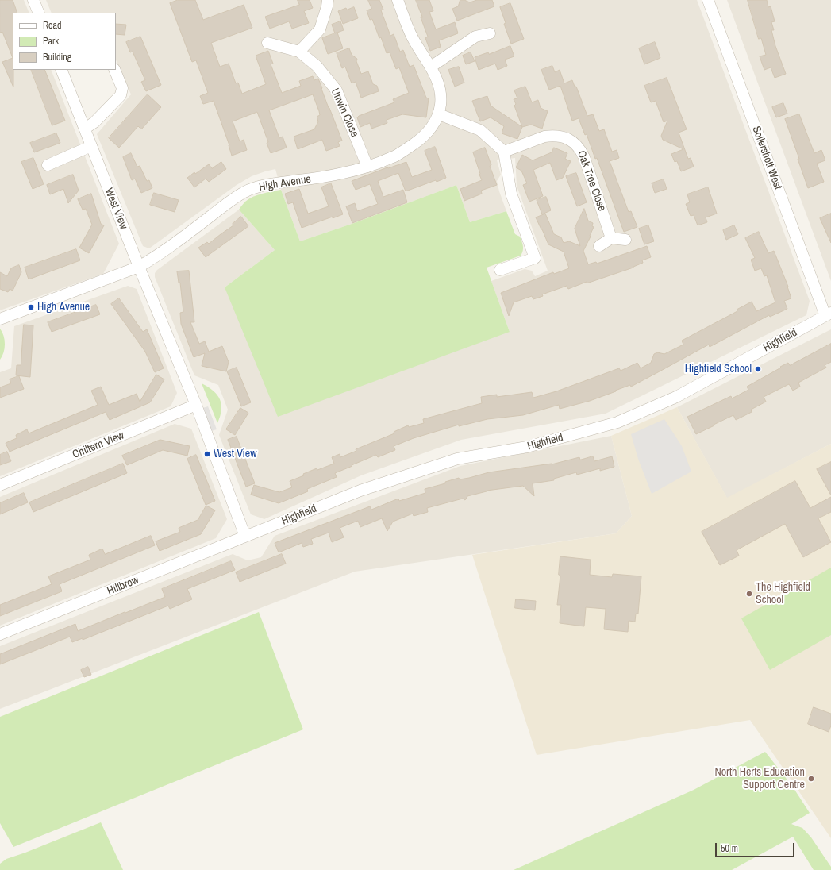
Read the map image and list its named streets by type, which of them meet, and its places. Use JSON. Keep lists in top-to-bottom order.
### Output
{
  "streets": {
    "street": [
      "Unwin Close",
      "Sollershott West",
      "Oak Tree Close",
      "High Avenue",
      "West View",
      "Highfield",
      "Chiltern View",
      "Hillbrow"
    ]
  },
  "crossings": [
    ["Unwin Close", "High Avenue"],
    ["Sollershott West", "Highfield"],
    ["High Avenue", "West View"],
    ["West View", "Highfield"],
    ["West View", "Chiltern View"],
    ["West View", "Hillbrow"],
    ["Highfield", "Hillbrow"]
  ],
  "places": [
    "High Avenue",
    "Highfield School",
    "West View",
    "The Highfield School",
    "North Herts Education Support Centre"
  ],
  "legend": ["Road", "Park", "Building"],
  "scale_bar": "50 m"
}
